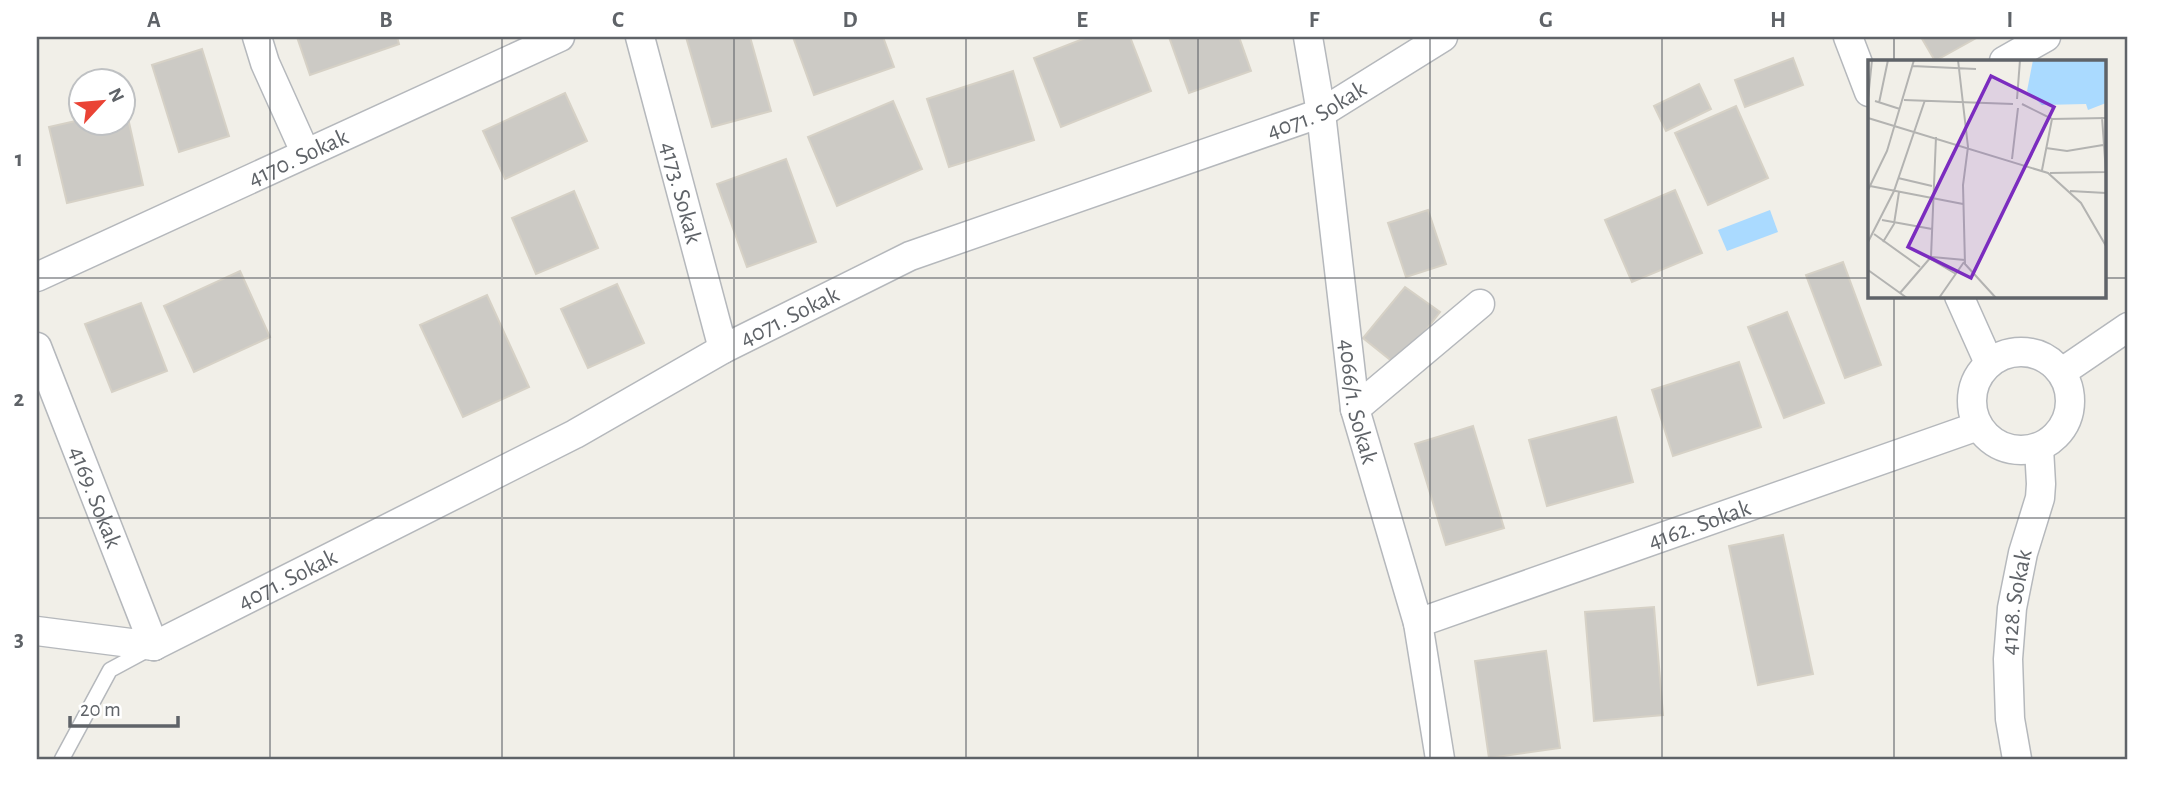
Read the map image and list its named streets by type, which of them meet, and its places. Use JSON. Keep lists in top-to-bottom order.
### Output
{
  "streets": {
    "street": [
      "4071. Sokak",
      "4170. Sokak",
      "4173. Sokak",
      "4066/1. Sokak",
      "4169. Sokak",
      "4162. Sokak",
      "4128. Sokak"
    ]
  },
  "crossings": [
    ["4071. Sokak", "4173. Sokak"],
    ["4071. Sokak", "4066/1. Sokak"],
    ["4071. Sokak", "4169. Sokak"],
    ["4066/1. Sokak", "4162. Sokak"],
    ["4162. Sokak", "4128. Sokak"]
  ],
  "scale_bar": "20 m",
  "north": "top right",
  "grid": {
    "columns": [
      "A",
      "B",
      "C",
      "D",
      "E",
      "F",
      "G",
      "H",
      "I"
    ],
    "rows": ["1", "2", "3"]
  }
}
